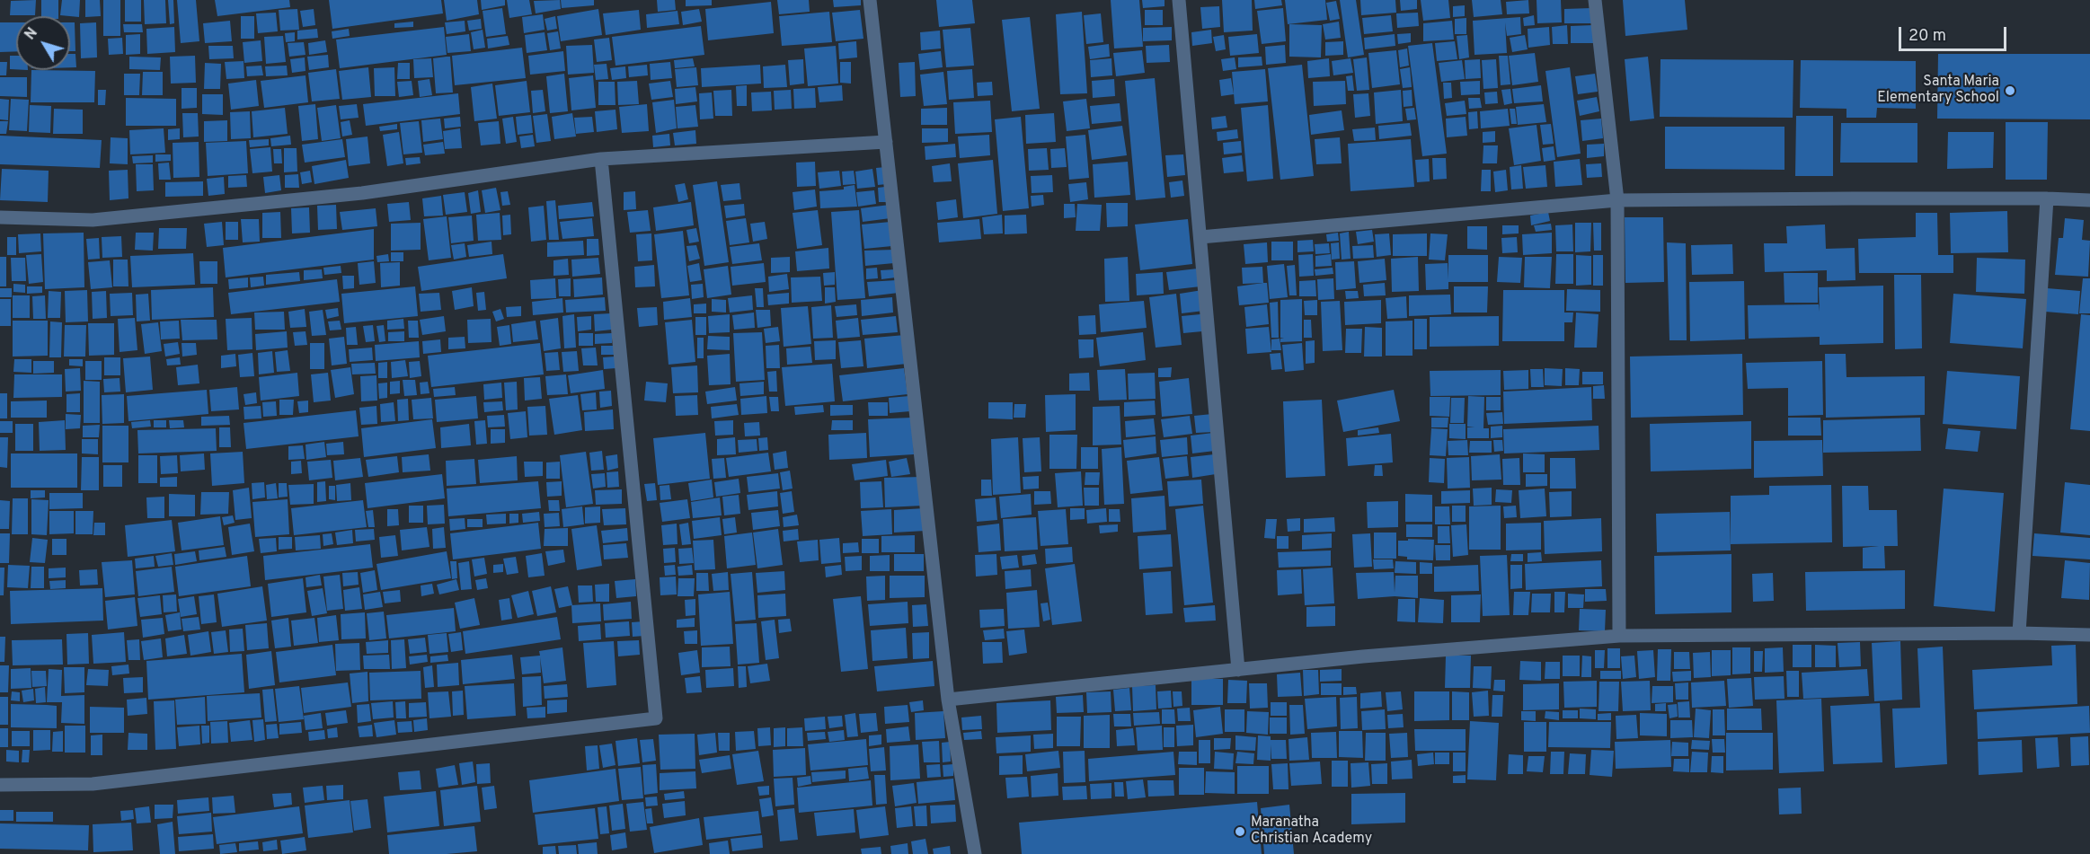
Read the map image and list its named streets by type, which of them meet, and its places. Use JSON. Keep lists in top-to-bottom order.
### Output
{
  "places": ["Santa Maria Elementary School", "Maranatha Christian Academy"],
  "scale_bar": "20 m",
  "north": "top left"
}
